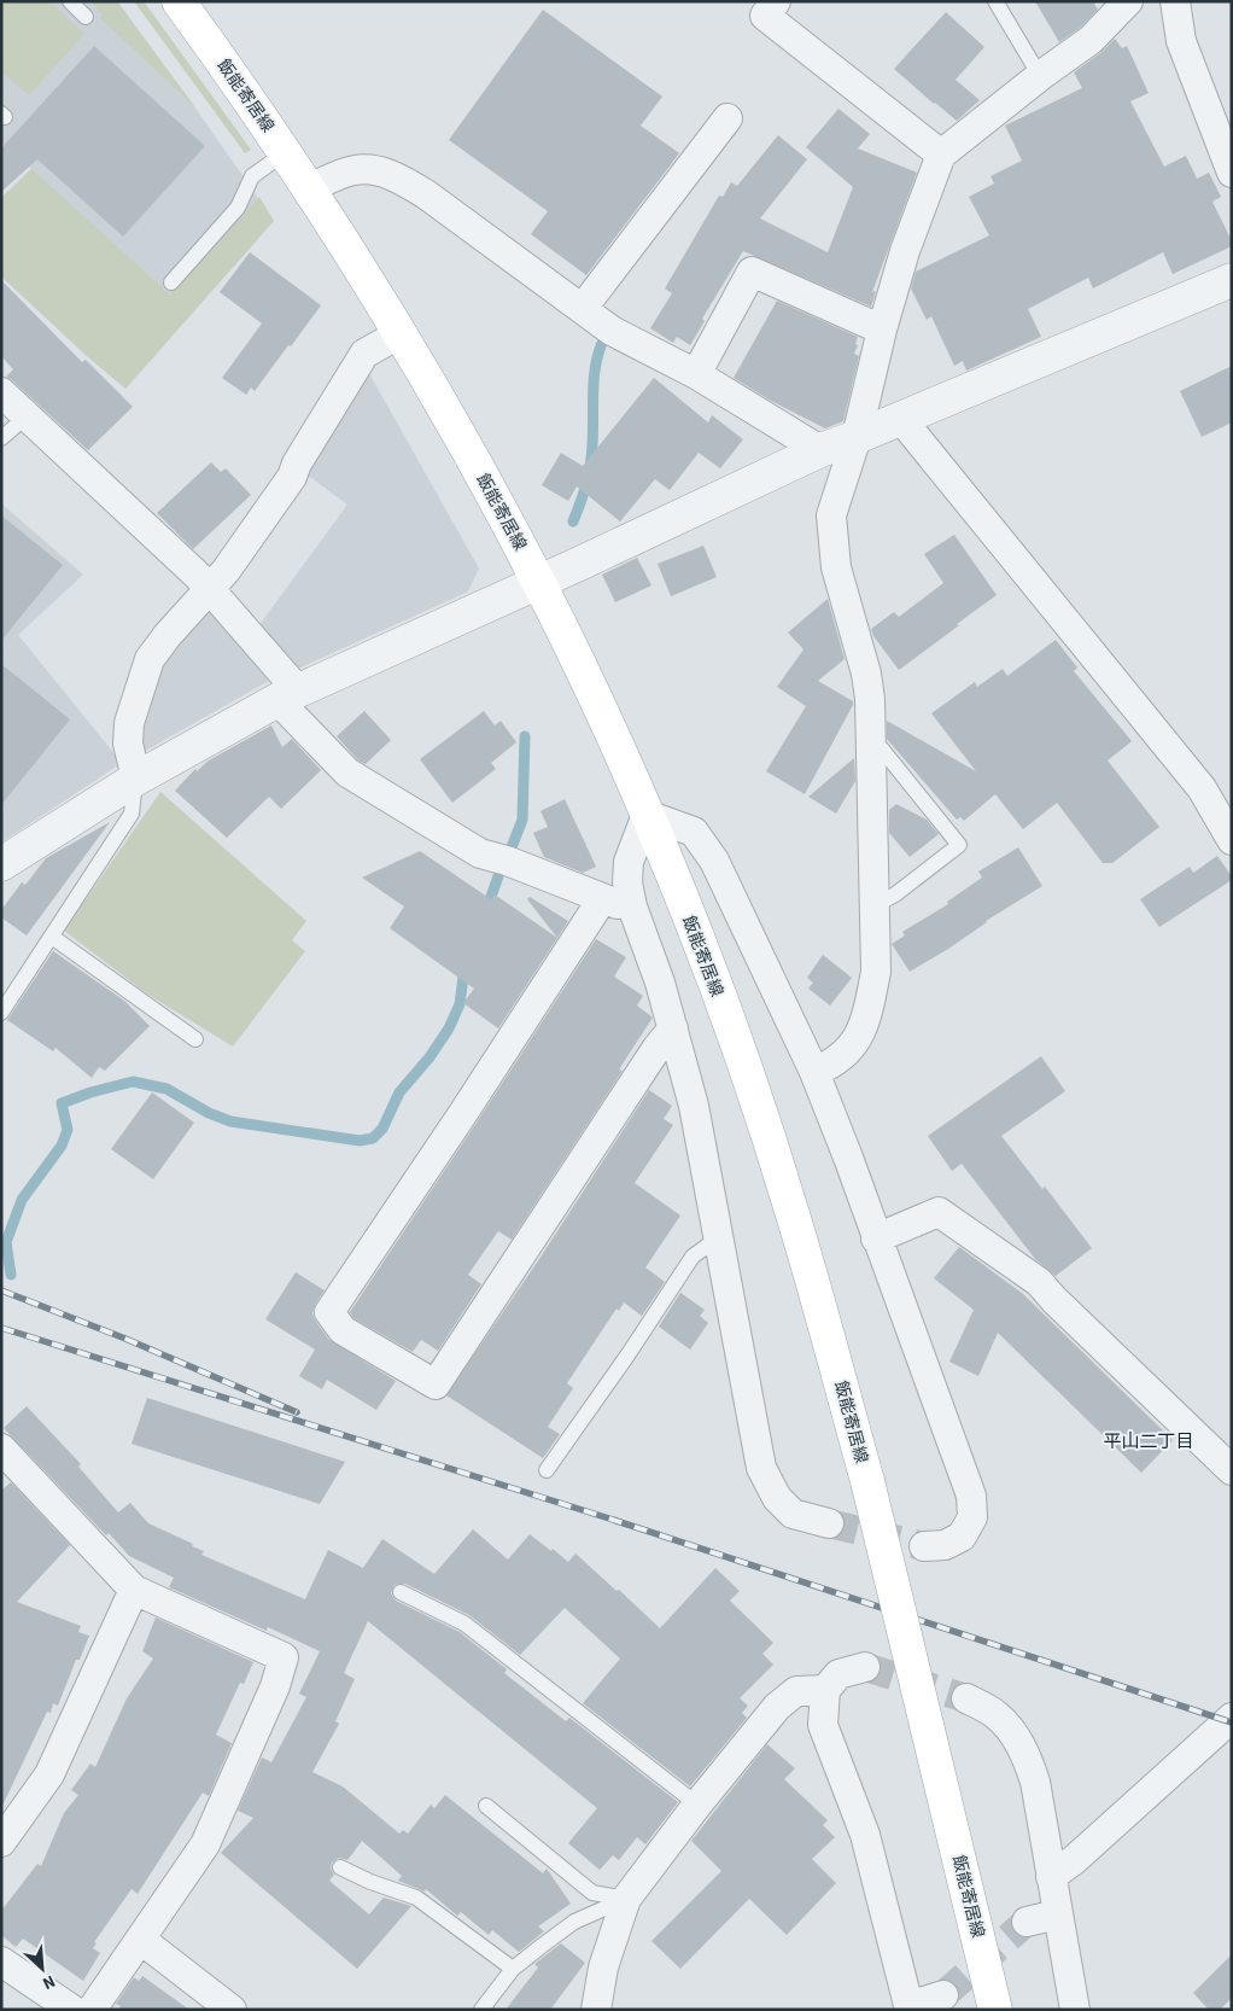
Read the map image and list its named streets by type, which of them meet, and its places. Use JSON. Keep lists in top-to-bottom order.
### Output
{
  "streets": {
    "main road": ["飯能寄居線"]
  },
  "districts": ["平山二丁目"],
  "north": "bottom right"
}
